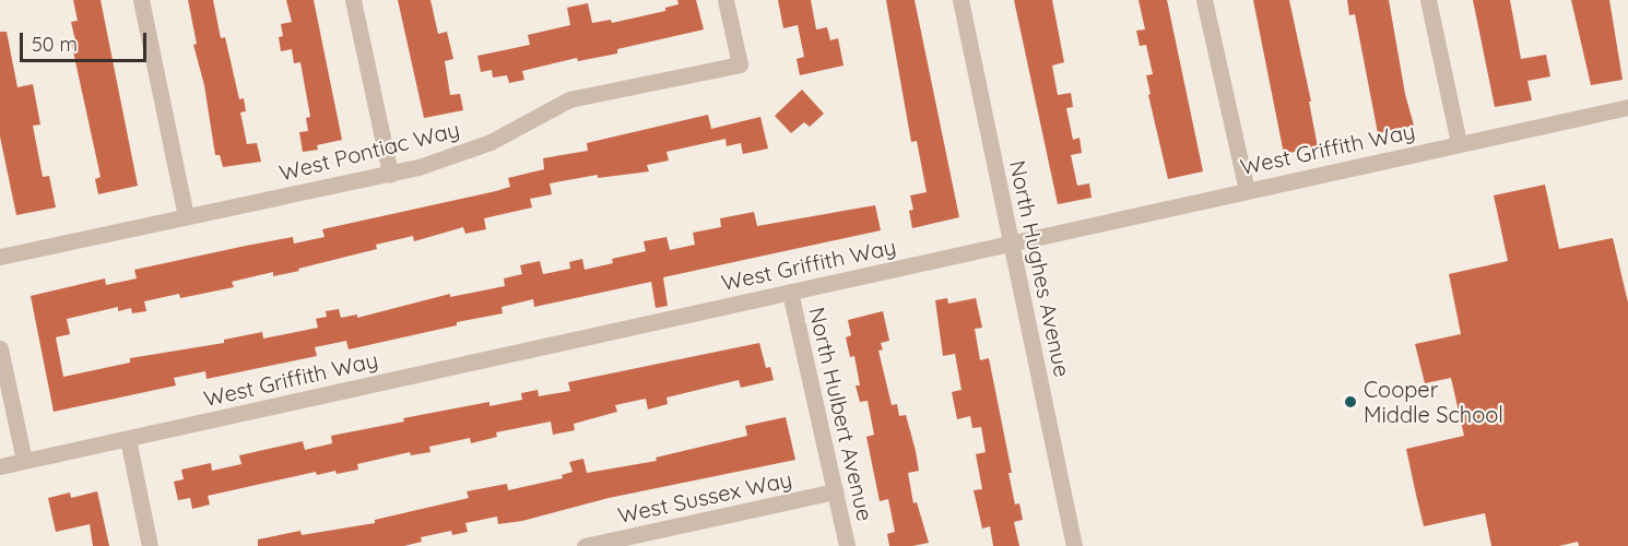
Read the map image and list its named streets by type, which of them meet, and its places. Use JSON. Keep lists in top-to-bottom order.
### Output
{
  "streets": {
    "street": [
      "West Griffith Way",
      "West Pontiac Way",
      "North Hughes Avenue",
      "North Hulbert Avenue",
      "West Sussex Way"
    ]
  },
  "crossings": [
    ["West Griffith Way", "North Hughes Avenue"],
    ["West Griffith Way", "North Hulbert Avenue"],
    ["North Hulbert Avenue", "West Sussex Way"]
  ],
  "places": ["Cooper Middle School"],
  "scale_bar": "50 m"
}
